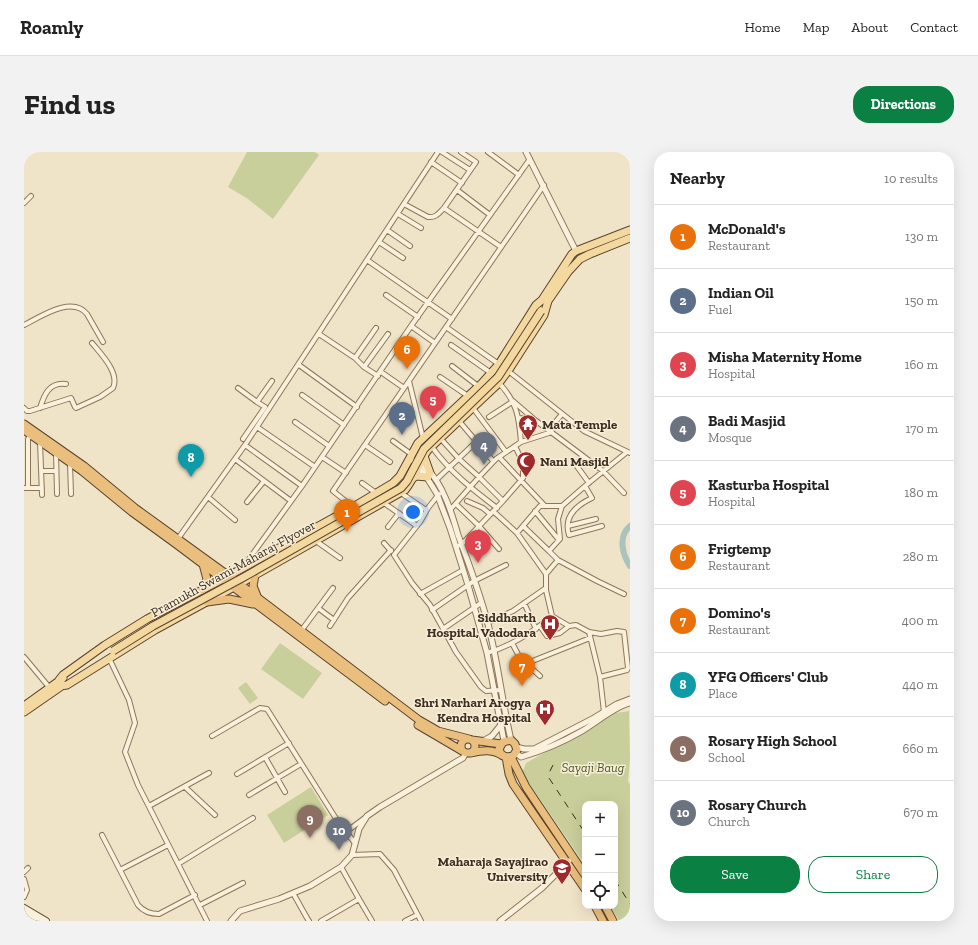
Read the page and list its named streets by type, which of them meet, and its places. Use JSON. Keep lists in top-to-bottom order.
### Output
{
  "streets": {
    "main road": ["Pramukh Swami Maharaj Flyover"]
  },
  "parks": ["Sayaji Baug"],
  "places": {
    "temple": ["Mata Temple"],
    "mosque": ["Nani Masjid"],
    "hospital": ["Siddharth Hospital, Vadodara", "Shri Narhari Arogya Kendra Hospital"],
    "school or university": ["Maharaja Sayajirao University"]
  },
  "page": {
    "header": "Roamly",
    "nav": [
      "Home",
      "Map",
      "About",
      "Contact"
    ],
    "buttons": [
      "Directions",
      ["Save", "Share"]
    ],
    "title": "Find us",
    "heading": ["Nearby", "10 results"],
    "list": [
      {
        "mark": "1",
        "name": "McDonald's",
        "note": "Restaurant",
        "value": "130 m"
      },
      {
        "mark": "2",
        "name": "Indian Oil",
        "note": "Fuel",
        "value": "150 m"
      },
      {
        "mark": "3",
        "name": "Misha Maternity Home",
        "note": "Hospital",
        "value": "160 m"
      },
      {
        "mark": "4",
        "name": "Badi Masjid",
        "note": "Mosque",
        "value": "170 m"
      },
      {
        "mark": "5",
        "name": "Kasturba Hospital",
        "note": "Hospital",
        "value": "180 m"
      },
      {
        "mark": "6",
        "name": "Frigtemp",
        "note": "Restaurant",
        "value": "280 m"
      },
      {
        "mark": "7",
        "name": "Domino's",
        "note": "Restaurant",
        "value": "400 m"
      },
      {
        "mark": "8",
        "name": "YFG Officers' Club",
        "note": "Place",
        "value": "440 m"
      },
      {
        "mark": "9",
        "name": "Rosary High School",
        "note": "School",
        "value": "660 m"
      },
      {
        "mark": "10",
        "name": "Rosary Church",
        "note": "Church",
        "value": "670 m"
      }
    ],
    "pins": [
      "6",
      "5",
      "2",
      "4",
      "8",
      "1",
      "3",
      "7",
      "9",
      "10"
    ],
    "map_buttons": ["+", "−"]
  }
}
